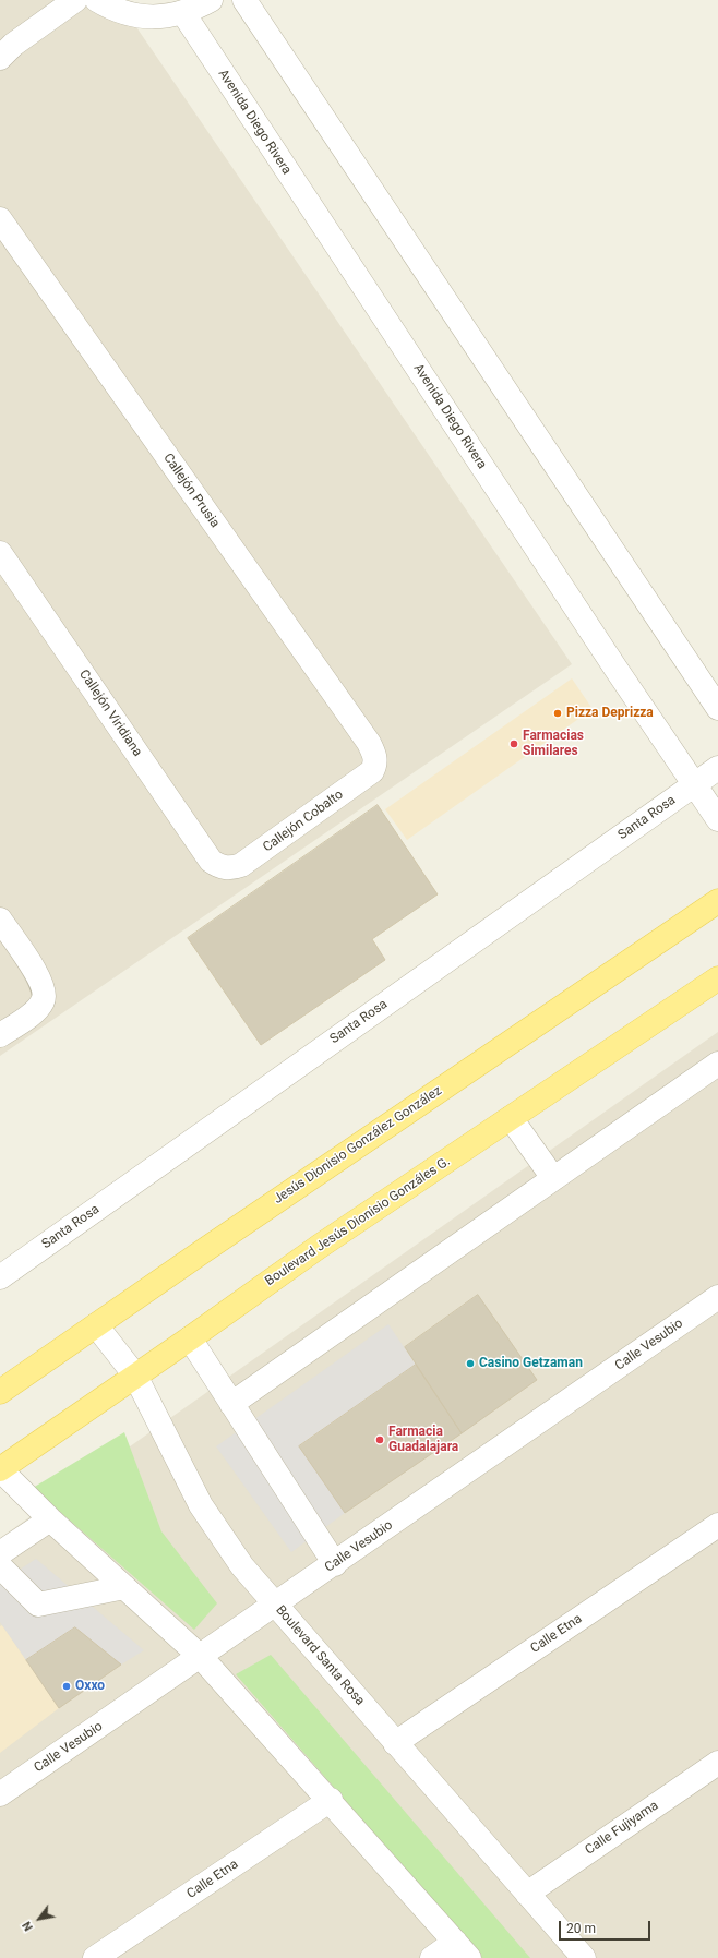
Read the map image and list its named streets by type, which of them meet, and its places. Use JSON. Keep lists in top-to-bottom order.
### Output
{
  "streets": {
    "main road": ["Jesús Dionisio González González", "Boulevard Jesús Dionisio Gonzáles G."],
    "street": [
      "Avenida Diego Rivera",
      "Callejón Prusia",
      "Callejón Viridiana",
      "Santa Rosa",
      "Callejón Cobalto",
      "Calle Vesubio",
      "Calle Etna",
      "Boulevard Santa Rosa",
      "Calle Fujiyama"
    ]
  },
  "crossings": [
    ["Avenida Diego Rivera", "Santa Rosa"],
    ["Callejón Prusia", "Callejón Cobalto"],
    ["Callejón Viridiana", "Callejón Cobalto"],
    ["Jesús Dionisio González González", "Boulevard Santa Rosa"],
    ["Boulevard Jesús Dionisio Gonzáles G.", "Boulevard Santa Rosa"],
    ["Calle Vesubio", "Boulevard Santa Rosa"],
    ["Calle Etna", "Boulevard Santa Rosa"],
    ["Boulevard Santa Rosa", "Calle Fujiyama"]
  ],
  "places": [
    "Pizza Deprizza",
    "Farmacias Similares",
    "Casino Getzaman",
    "Farmacia Guadalajara",
    "Oxxo"
  ],
  "scale_bar": "20 m",
  "north": "bottom left"
}
